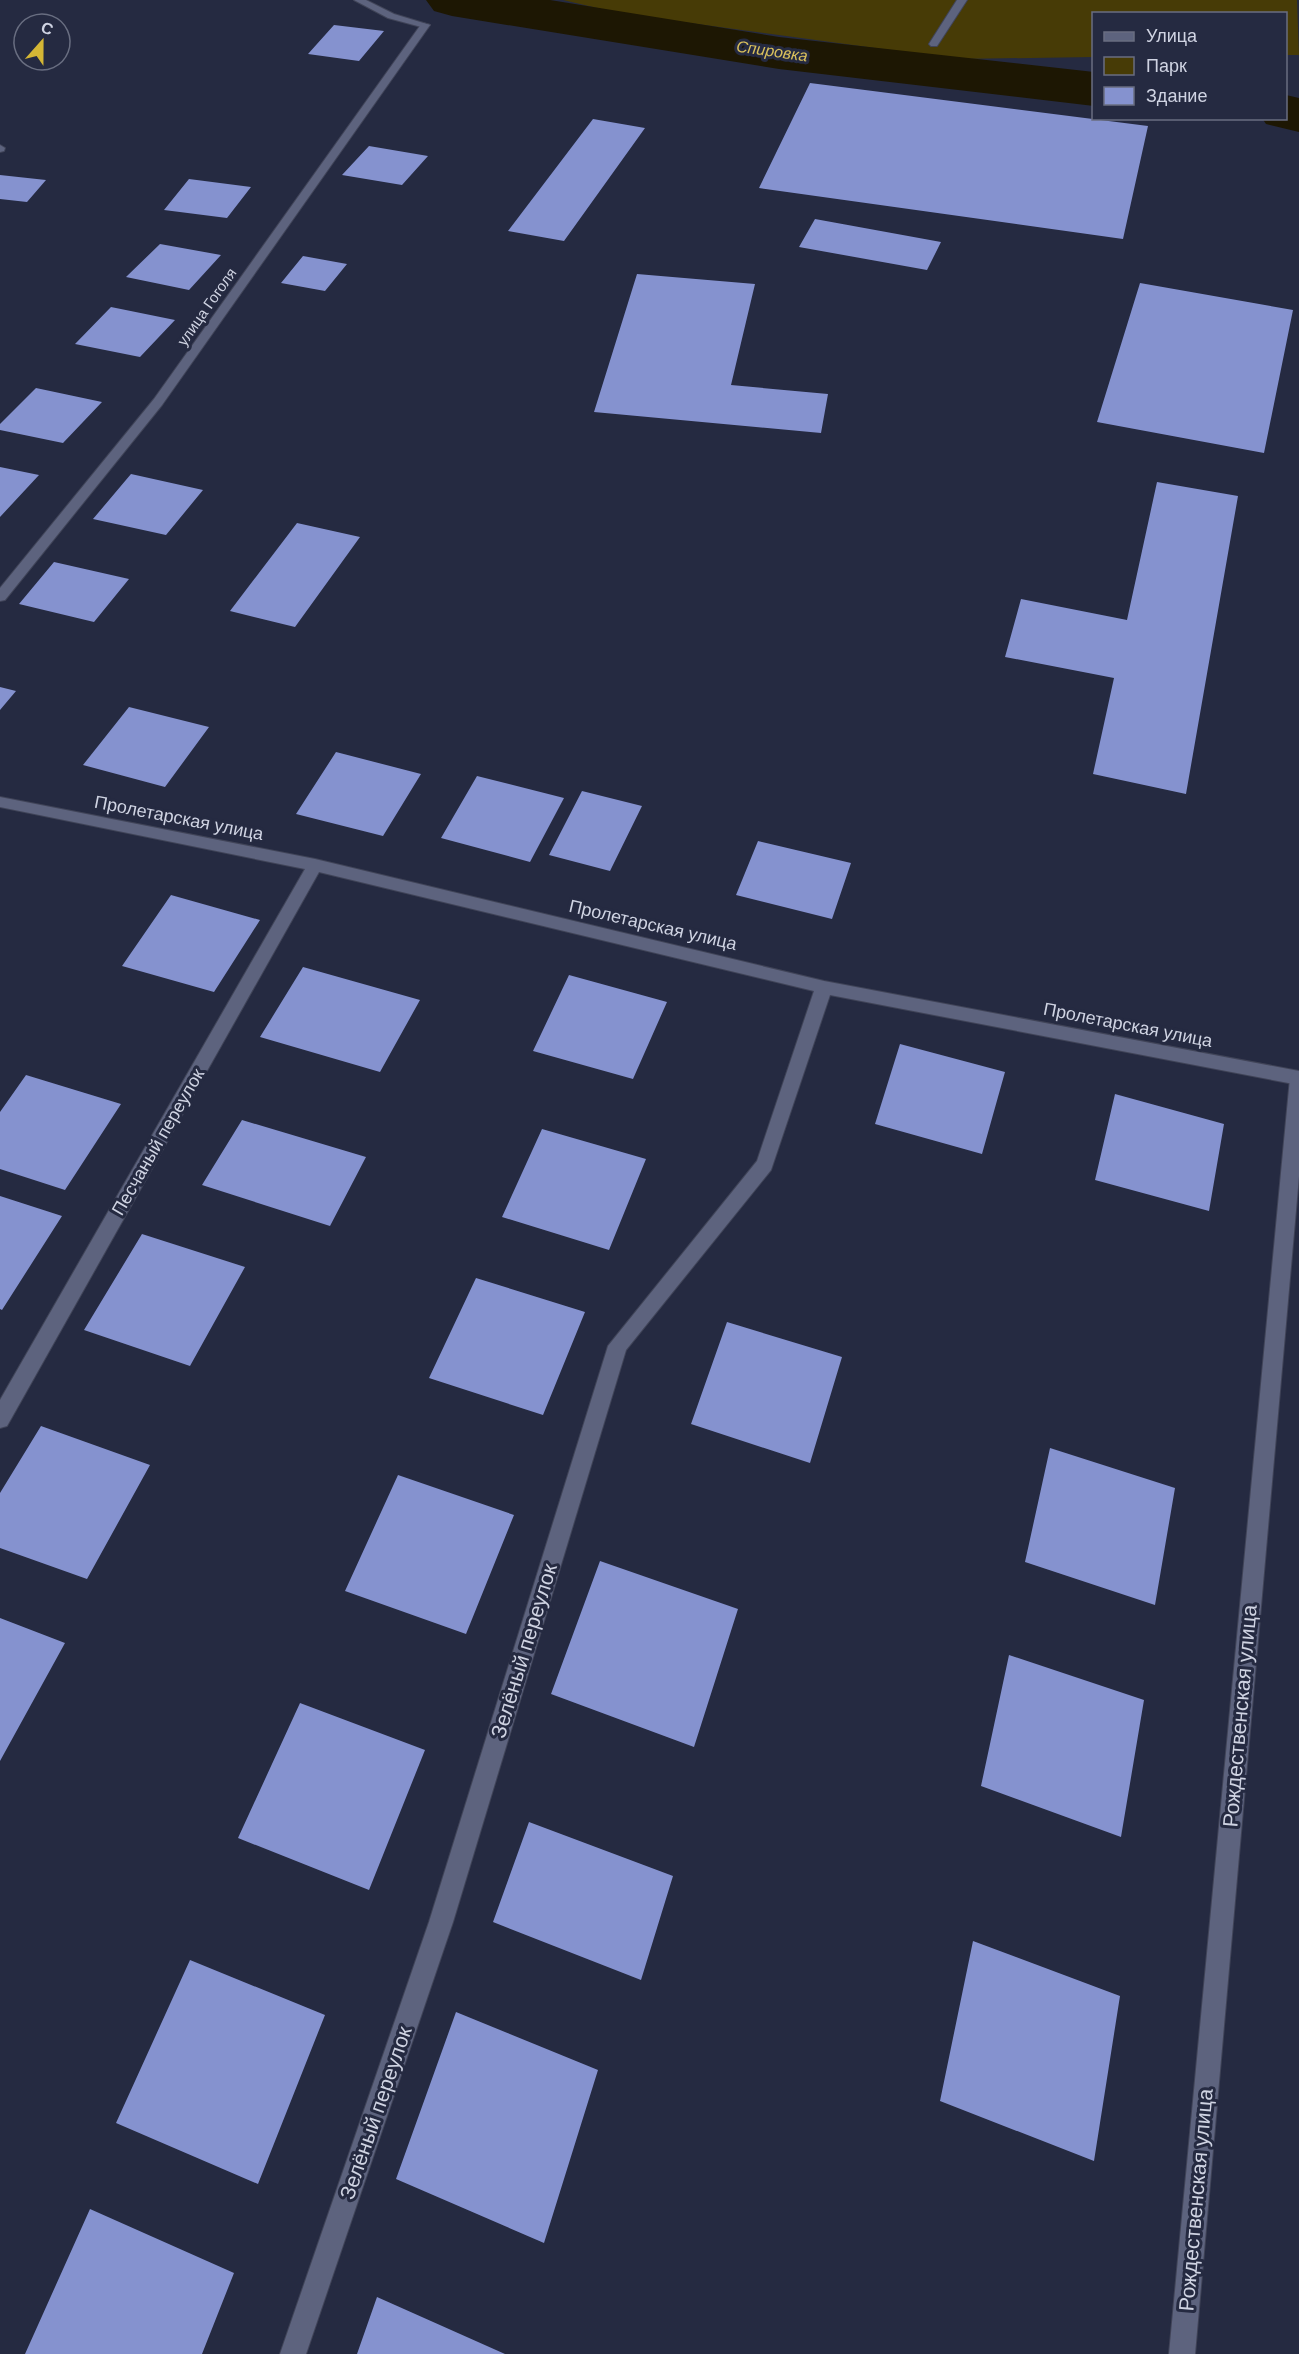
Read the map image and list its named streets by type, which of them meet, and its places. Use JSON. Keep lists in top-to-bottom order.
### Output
{
  "streets": {
    "street": [
      "улица Гоголя",
      "Пролетарская улица",
      "Песчаный переулок",
      "Зелёный переулок",
      "Рождественская улица"
    ]
  },
  "crossings": [
    ["Пролетарская улица", "Песчаный переулок"],
    ["Пролетарская улица", "Зелёный переулок"],
    ["Пролетарская улица", "Рождественская улица"]
  ],
  "water": ["Спировка"],
  "legend": ["Улица", "Парк", "Здание"],
  "north": "top"
}
